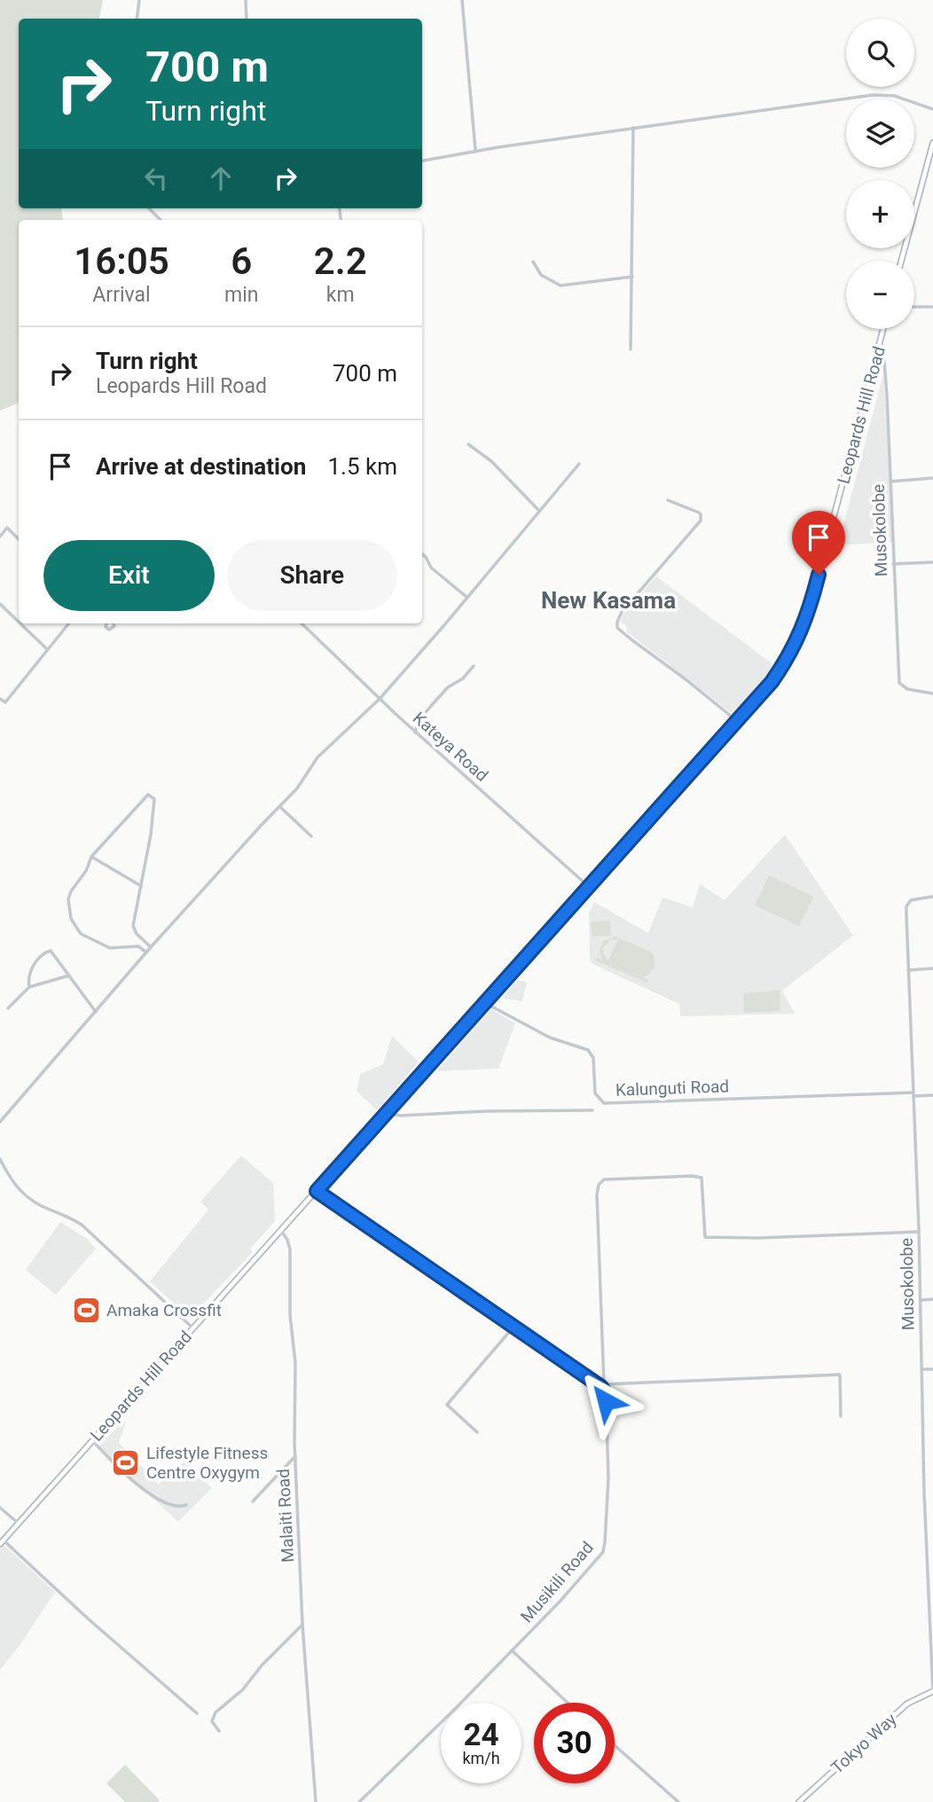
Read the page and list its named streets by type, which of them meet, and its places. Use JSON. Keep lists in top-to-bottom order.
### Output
{
  "streets": {
    "main road": ["Leopards Hill Road", "Tokyo Way"],
    "street": [
      "Musokolobe",
      "Kateya Road",
      "Kalunguti Road",
      "Malaiti Road",
      "Musikili Road"
    ]
  },
  "crossings": [
    ["Leopards Hill Road", "Musokolobe"],
    ["Leopards Hill Road", "Kateya Road"],
    ["Leopards Hill Road", "Kalunguti Road"],
    ["Leopards Hill Road", "Malaiti Road"],
    ["Musokolobe", "Kalunguti Road"],
    ["Musokolobe", "Musikili Road"],
    ["Musokolobe", "Tokyo Way"]
  ],
  "districts": ["New Kasama"],
  "places": {
    "sports": ["Amaka Crossfit", "Lifestyle Fitness Centre Oxygym"]
  },
  "page": {
    "map_buttons": ["+", "−"],
    "turn": ["700 m", "Turn right"],
    "eta": [
      "16:05",
      "Arrival",
      "6",
      "min",
      "2.2",
      "km"
    ],
    "list": [
      {
        "name": "Turn right",
        "note": "Leopards Hill Road",
        "value": "700 m"
      },
      {
        "name": "Arrive at destination",
        "value": "1.5 km"
      }
    ],
    "buttons": ["Exit", "Share"],
    "speed": "24 km/h",
    "limit": "30"
  }
}
